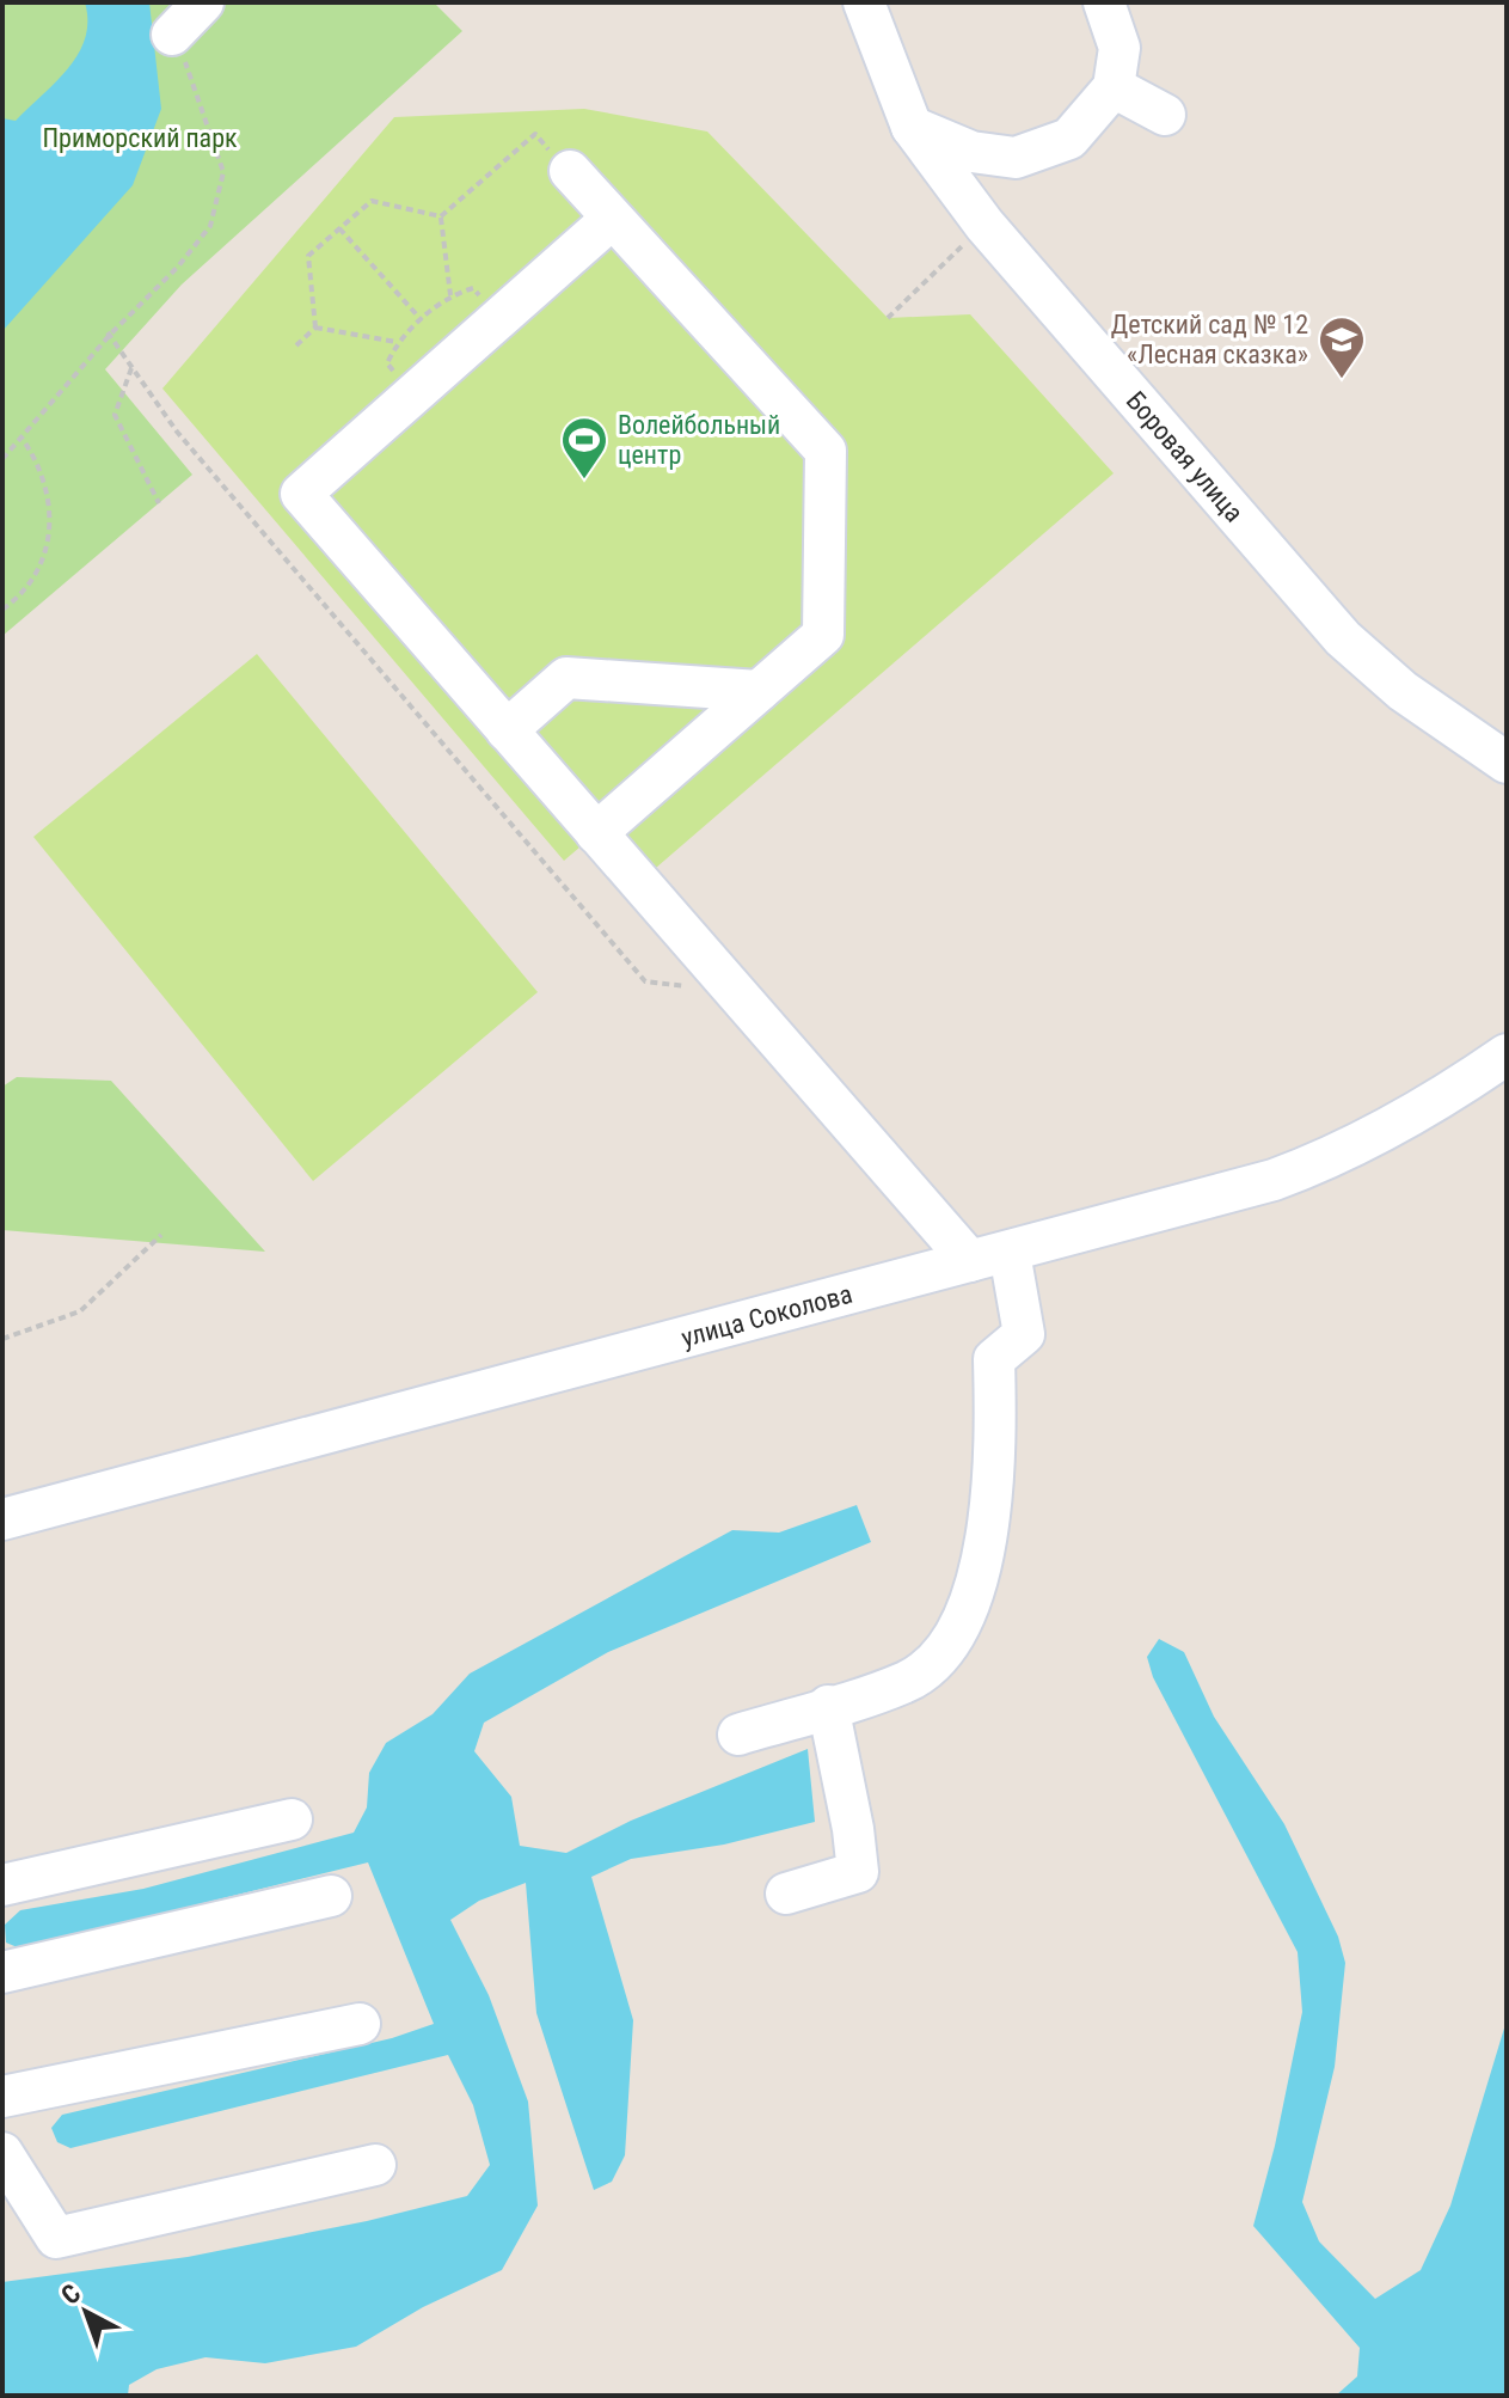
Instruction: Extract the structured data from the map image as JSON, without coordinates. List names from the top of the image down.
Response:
{
  "streets": {
    "street": ["Боровая улица", "улица Соколова"]
  },
  "parks": ["Приморский парк"],
  "places": {
    "school or university": ["Детский сад № 12 «Лесная сказка»"],
    "sports": ["Волейбольный центр"]
  },
  "north": "top left"
}
